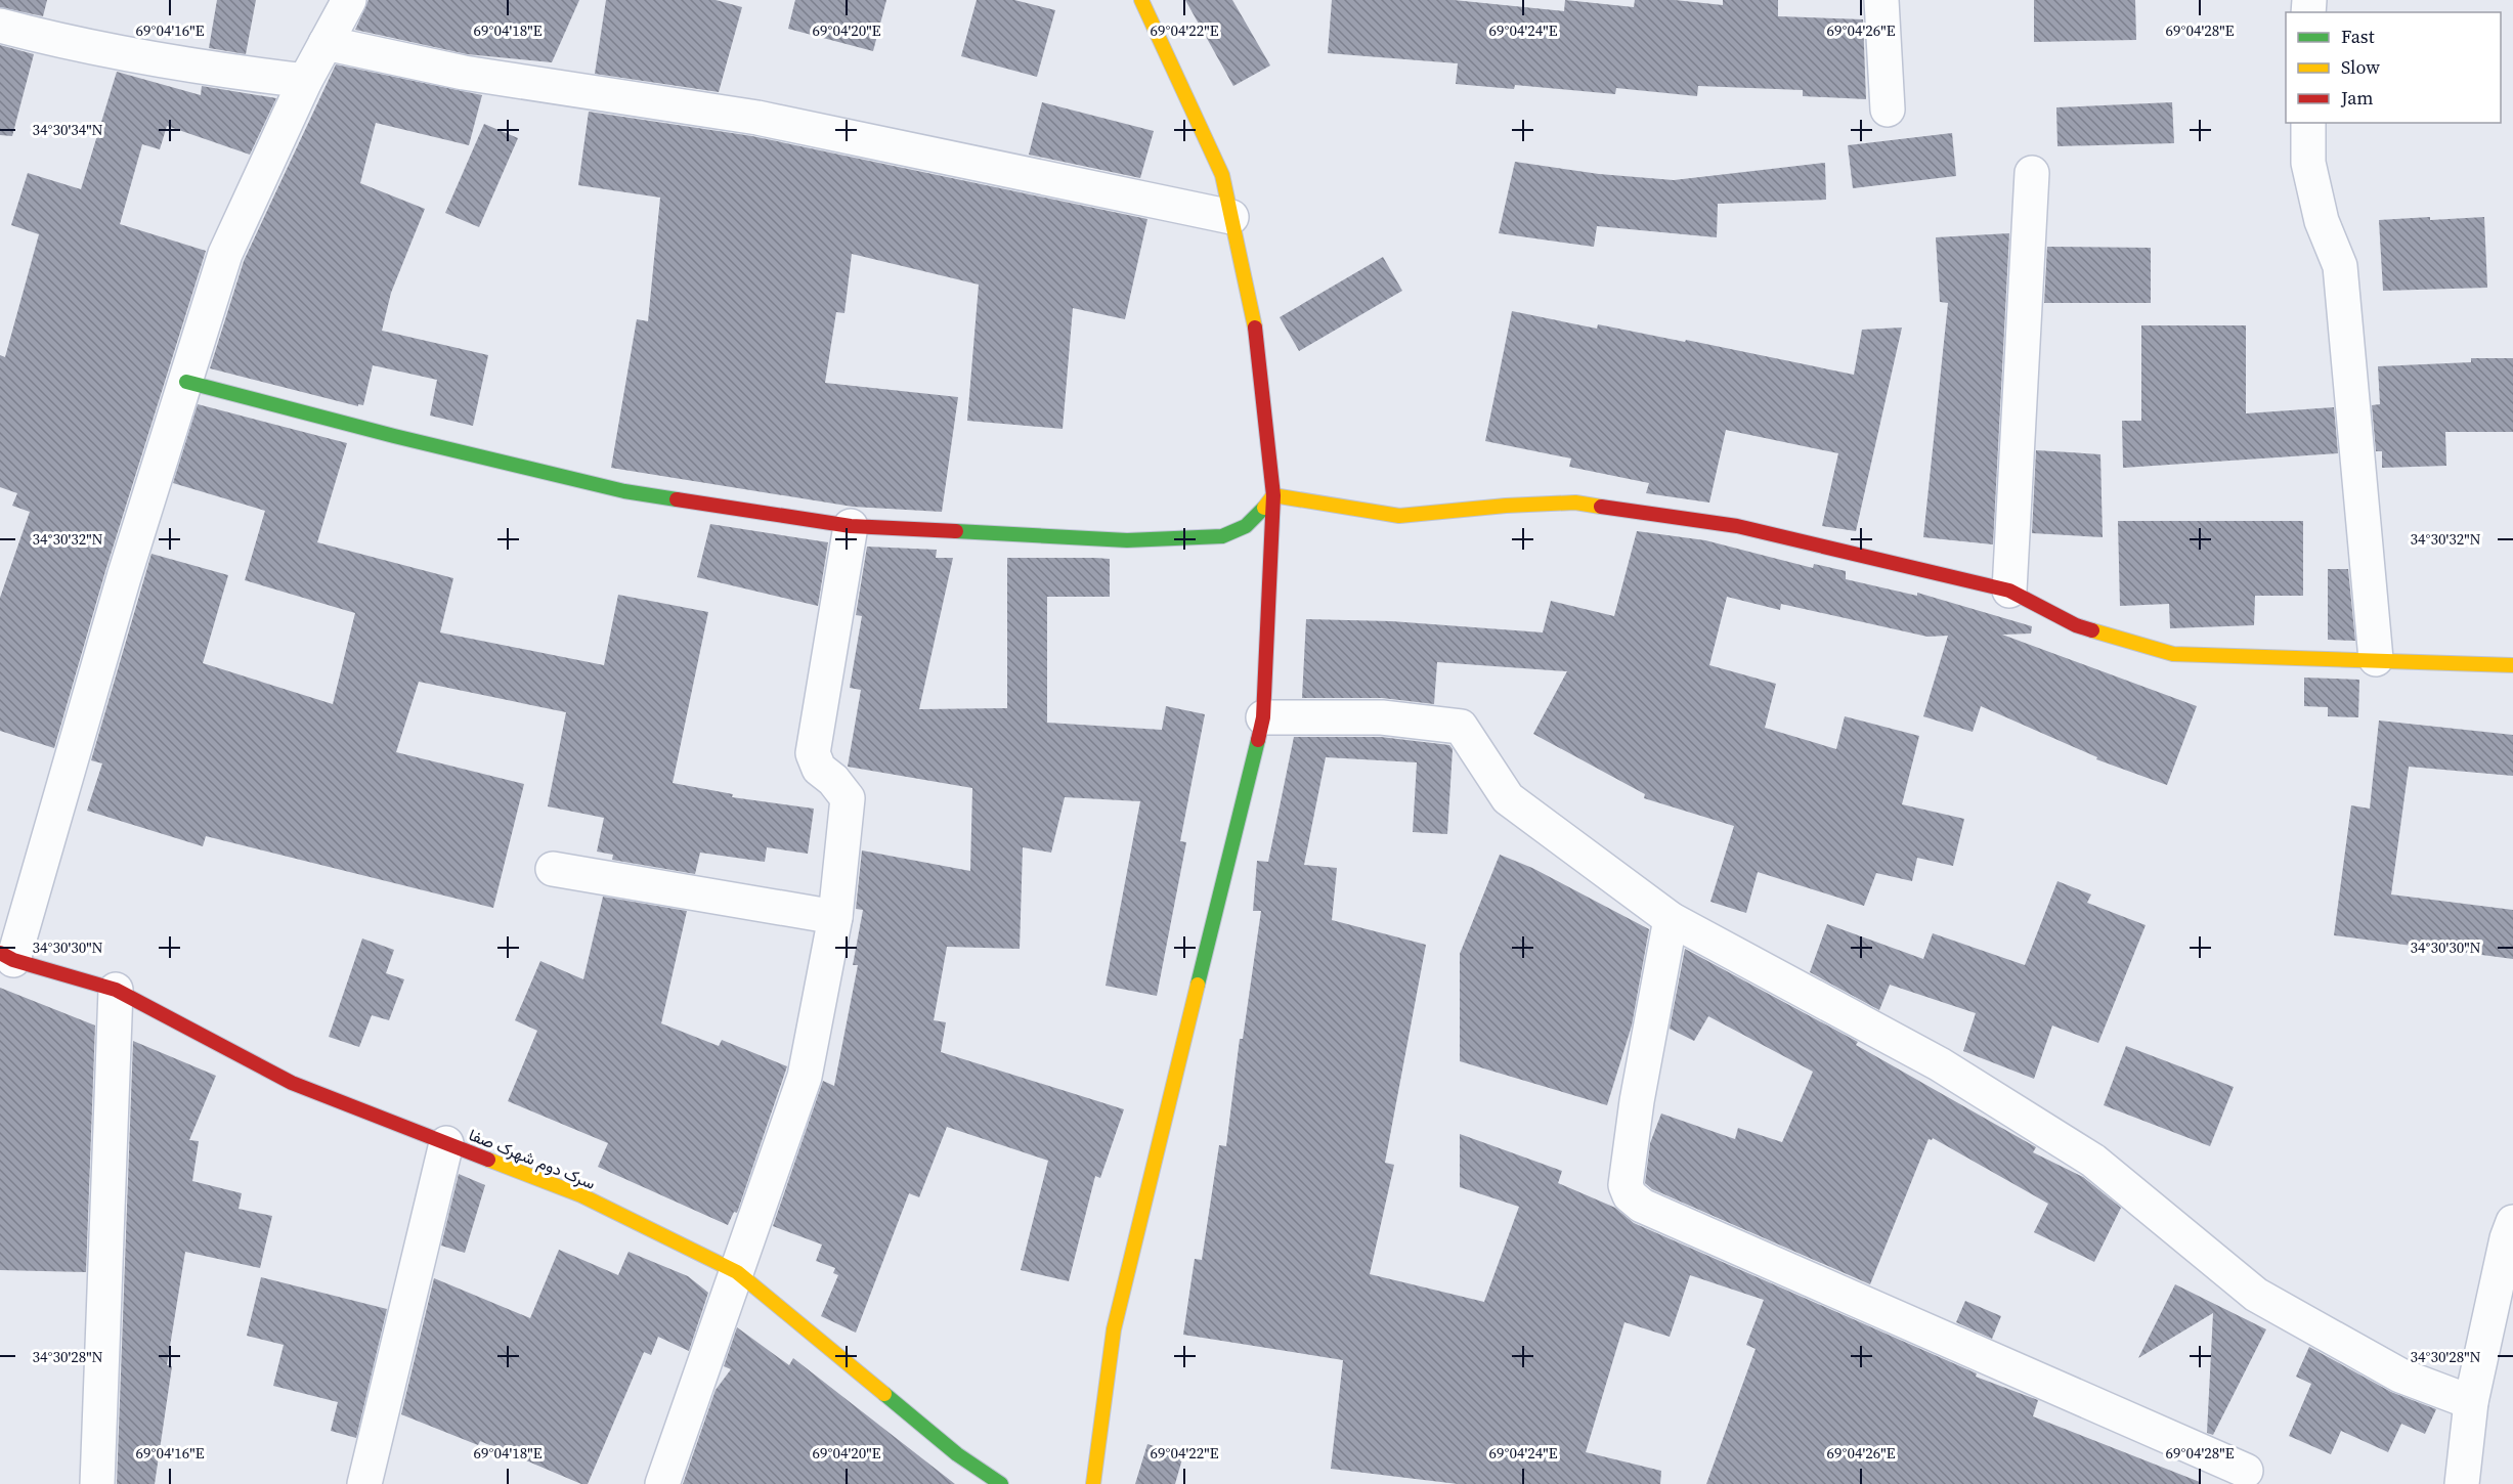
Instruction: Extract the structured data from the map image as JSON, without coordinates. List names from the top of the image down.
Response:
{
  "streets": {
    "street": ["سرک دوم شهرک صفا"]
  },
  "legend": ["Fast", "Slow", "Jam"],
  "coordinates": [
    "69°04'16\"E",
    "69°04'18\"E",
    "69°04'20\"E",
    "69°04'22\"E",
    "69°04'24\"E",
    "69°04'26\"E",
    "69°04'28\"E",
    "34°30'34\"N",
    "34°30'32\"N",
    "34°30'30\"N",
    "34°30'28\"N"
  ]
}
